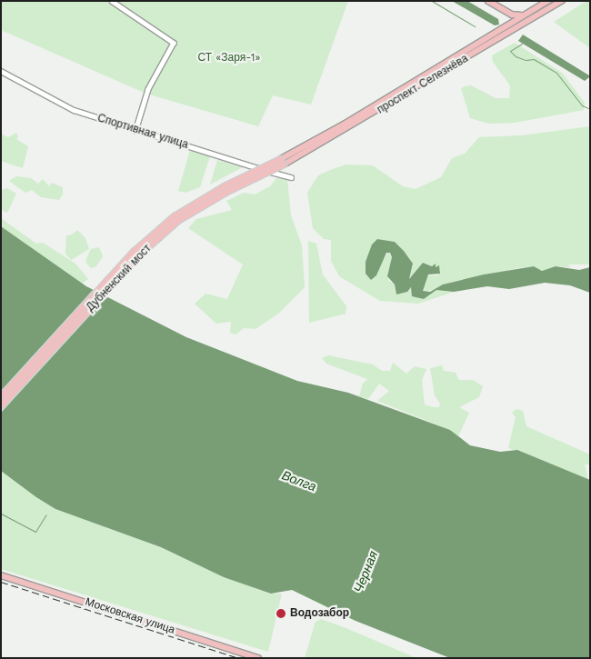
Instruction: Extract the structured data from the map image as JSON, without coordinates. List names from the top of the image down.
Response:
{
  "streets": {
    "main road": ["проспект Селезнёва", "Дубненский мост", "Московская улица"],
    "street": ["Спортивная улица"]
  },
  "crossings": [
    ["проспект Селезнёва", "Дубненский мост"]
  ],
  "water": ["Волга", "Черная"],
  "parks": ["СТ «Заря-1»"],
  "places": ["Водозабор"]
}
